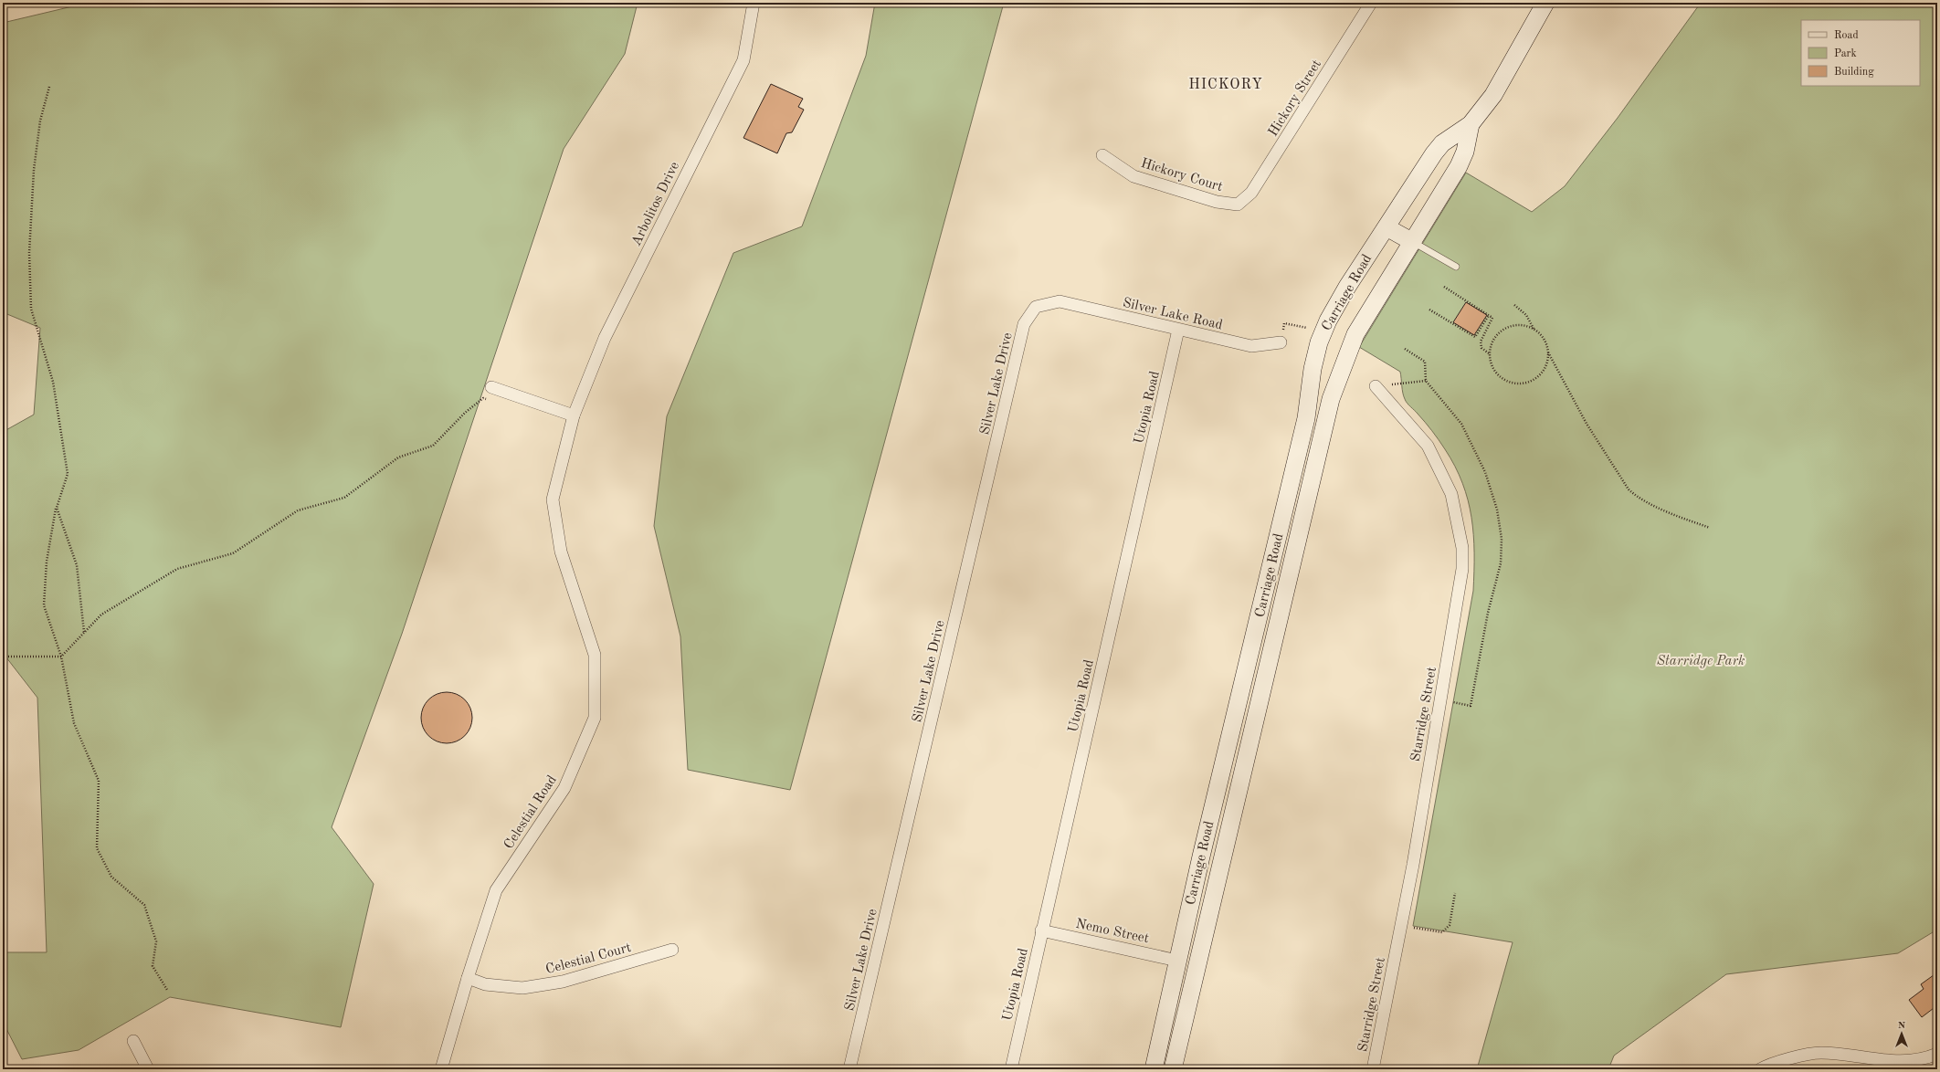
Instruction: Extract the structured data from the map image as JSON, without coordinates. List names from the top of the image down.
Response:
{
  "streets": {
    "street": [
      "Hickory Street",
      "Hickory Court",
      "Arbolitos Drive",
      "Carriage Road",
      "Silver Lake Road",
      "Silver Lake Drive",
      "Utopia Road",
      "Starridge Street",
      "Celestial Road",
      "Nemo Street",
      "Celestial Court"
    ]
  },
  "crossings": [
    ["Hickory Street", "Hickory Court"],
    ["Arbolitos Drive", "Celestial Road"],
    ["Carriage Road", "Nemo Street"],
    ["Silver Lake Road", "Silver Lake Drive"],
    ["Silver Lake Road", "Utopia Road"],
    ["Utopia Road", "Nemo Street"],
    ["Celestial Road", "Celestial Court"]
  ],
  "districts": ["HICKORY"],
  "parks": ["Starridge Park"],
  "legend": ["Road", "Park", "Building"],
  "north": "top"
}
